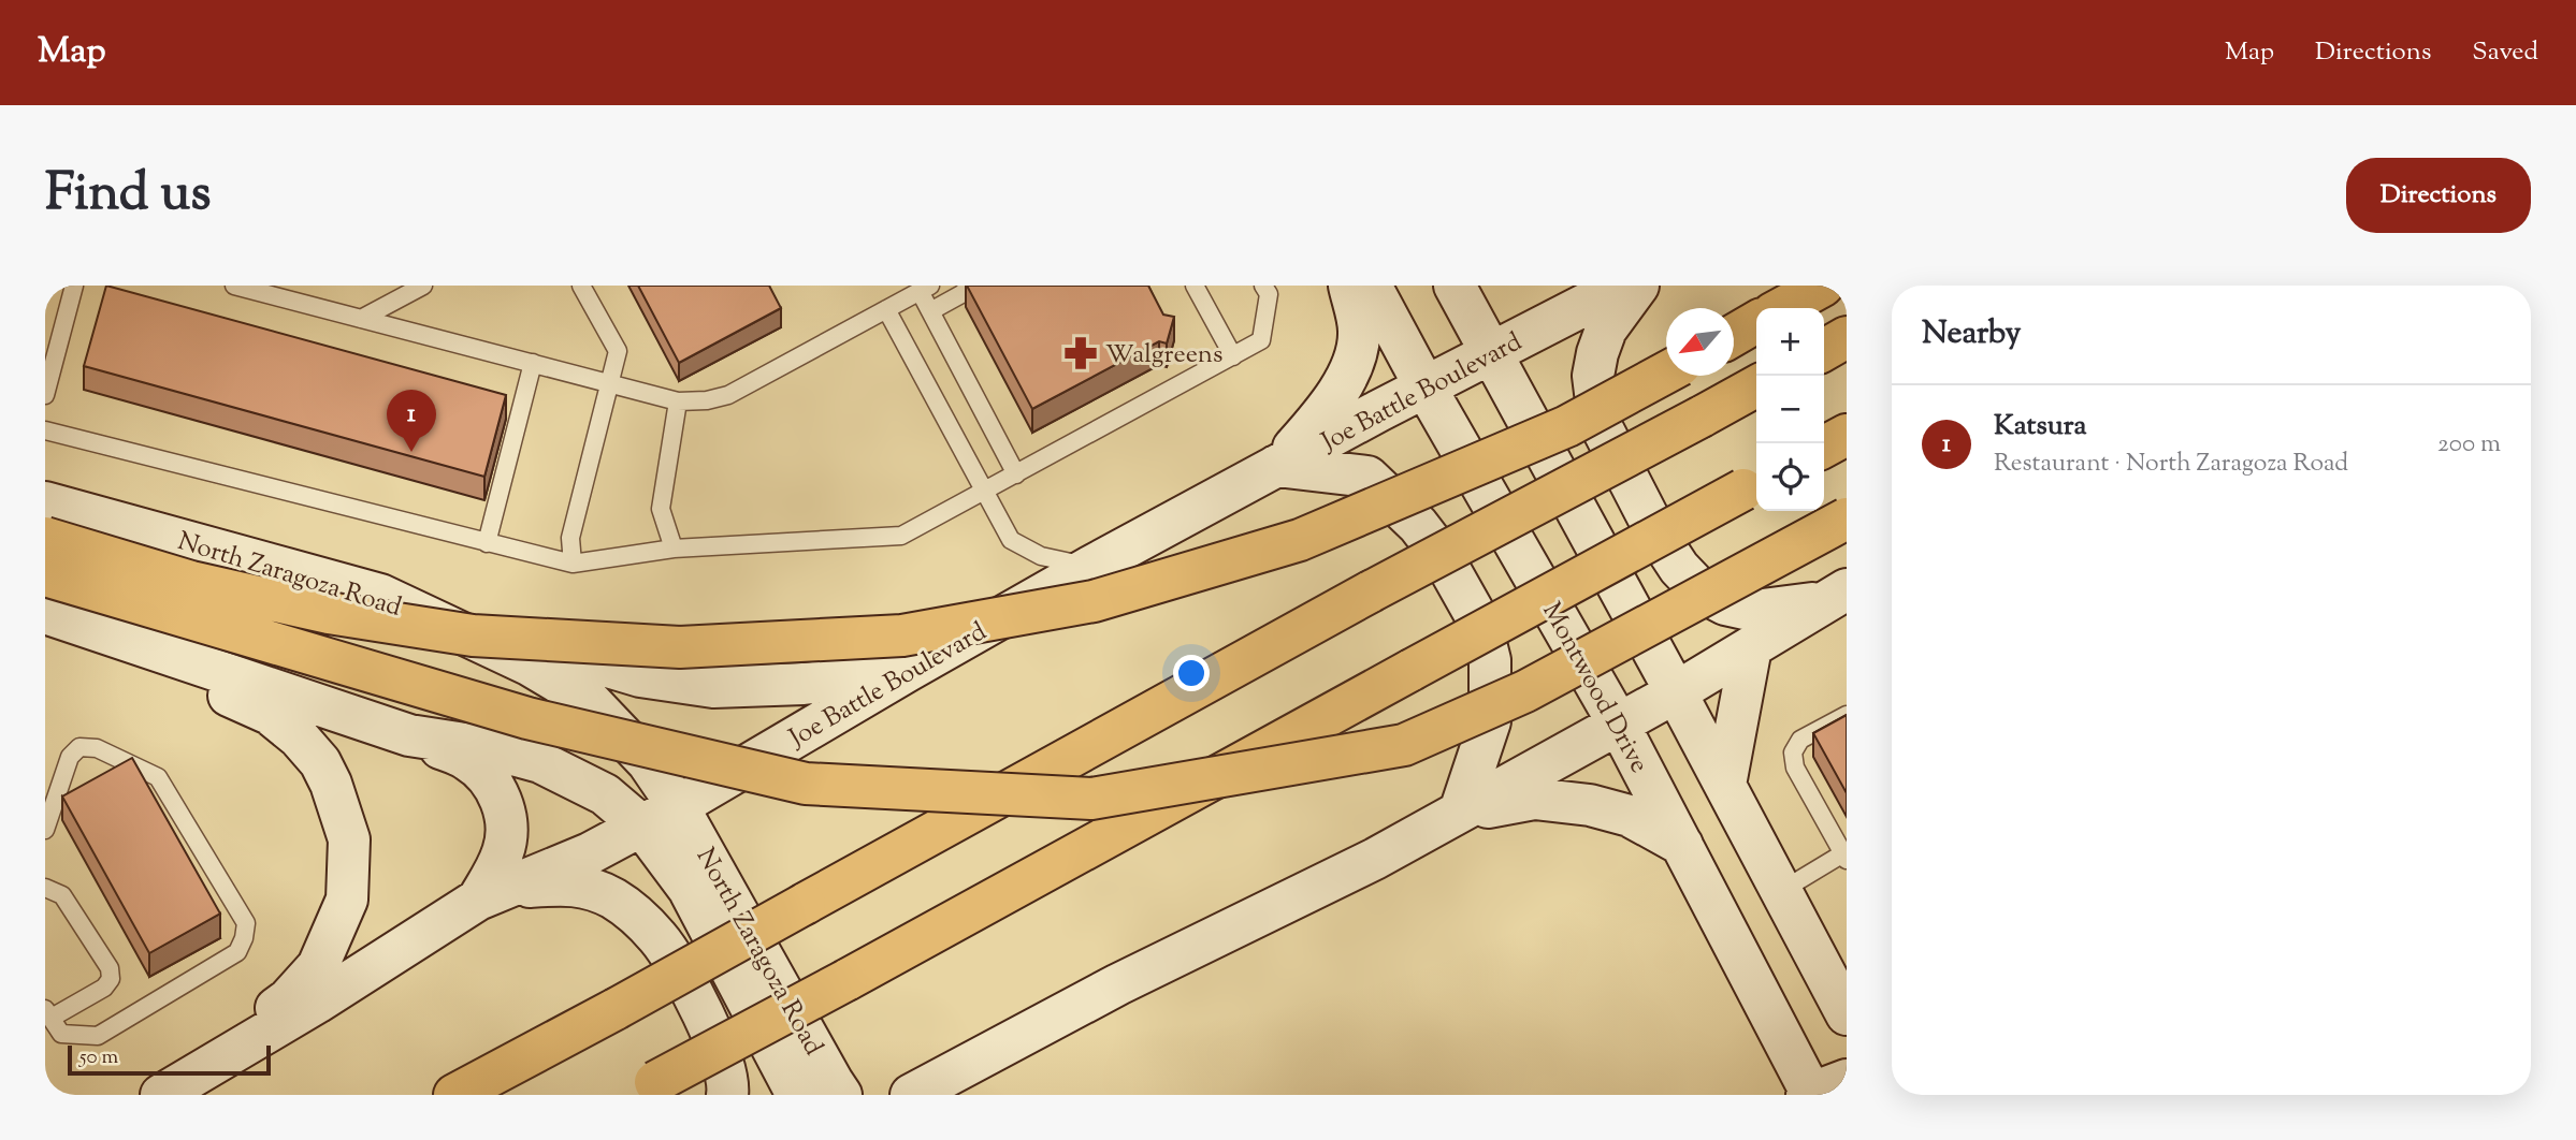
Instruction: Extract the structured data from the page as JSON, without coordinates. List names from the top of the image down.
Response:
{
  "streets": {
    "main road": ["Joe Battle Boulevard", "North Zaragoza Road", "Montwood Drive"]
  },
  "crossings": [
    ["Joe Battle Boulevard", "North Zaragoza Road"],
    ["Joe Battle Boulevard", "Montwood Drive"]
  ],
  "places": {
    "pharmacy": ["Walgreens"]
  },
  "scale_bar": "50 m",
  "north": "bottom left",
  "page": {
    "header": "Map",
    "nav": ["Map", "Directions", "Saved"],
    "title": "Find us",
    "buttons": "Directions",
    "heading": "Nearby",
    "map_buttons": ["+", "−"],
    "list": [
      {
        "mark": "1",
        "name": "Katsura",
        "note": "Restaurant · North Zaragoza Road",
        "value": "200 m"
      }
    ],
    "pins": "1",
    "scale": "50 m"
  }
}
